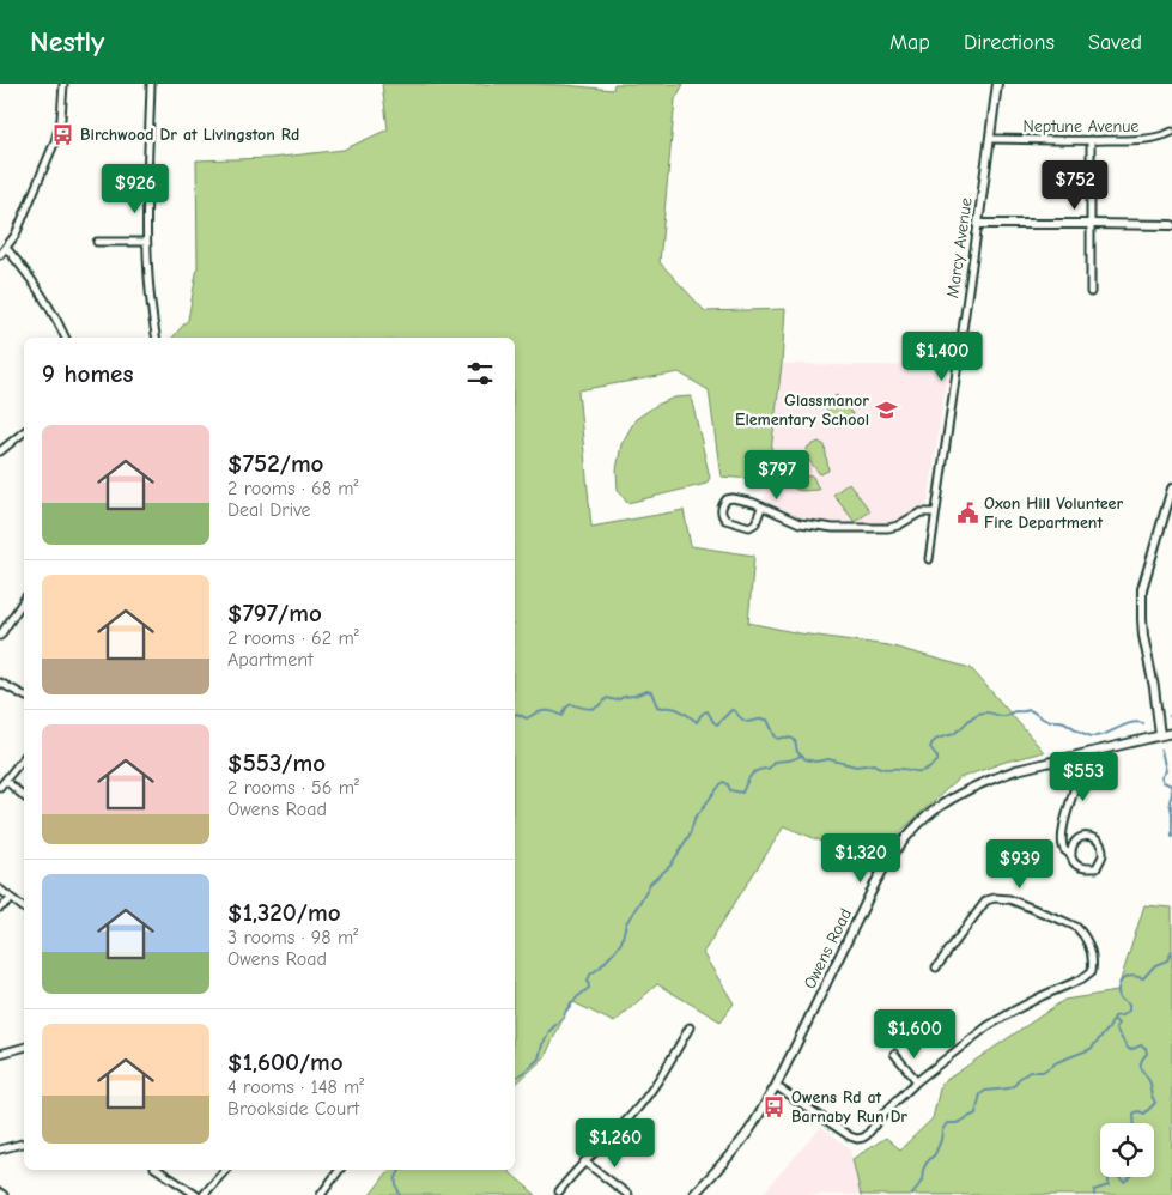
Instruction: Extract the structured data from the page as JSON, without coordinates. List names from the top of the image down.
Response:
{
  "streets": {
    "street": ["Neptune Avenue", "Marcy Avenue", "Owens Road"]
  },
  "crossings": [
    ["Neptune Avenue", "Marcy Avenue"]
  ],
  "places": {
    "bus stop": ["Birchwood Dr at Livingston Rd", "Owens Rd at Barnaby Run Dr"],
    "school or university": ["Glassmanor Elementary School"],
    "public building": ["Oxon Hill Volunteer Fire Department"]
  },
  "page": {
    "header": "Nestly",
    "nav": ["Map", "Directions", "Saved"],
    "price": [
      "$752",
      "$926",
      "$1,400",
      "$797",
      "$553",
      "$1,320",
      "$939",
      "$1,600",
      "$1,260"
    ],
    "heading": "9 homes",
    "list": [
      {
        "name": "$752/mo",
        "note": "2 rooms · 68 m² · Deal Drive"
      },
      {
        "name": "$797/mo",
        "note": "2 rooms · 62 m² · Apartment"
      },
      {
        "name": "$553/mo",
        "note": "2 rooms · 56 m² · Owens Road"
      },
      {
        "name": "$1,320/mo",
        "note": "3 rooms · 98 m² · Owens Road"
      },
      {
        "name": "$1,600/mo",
        "note": "4 rooms · 148 m² · Brookside Court"
      }
    ]
  }
}
